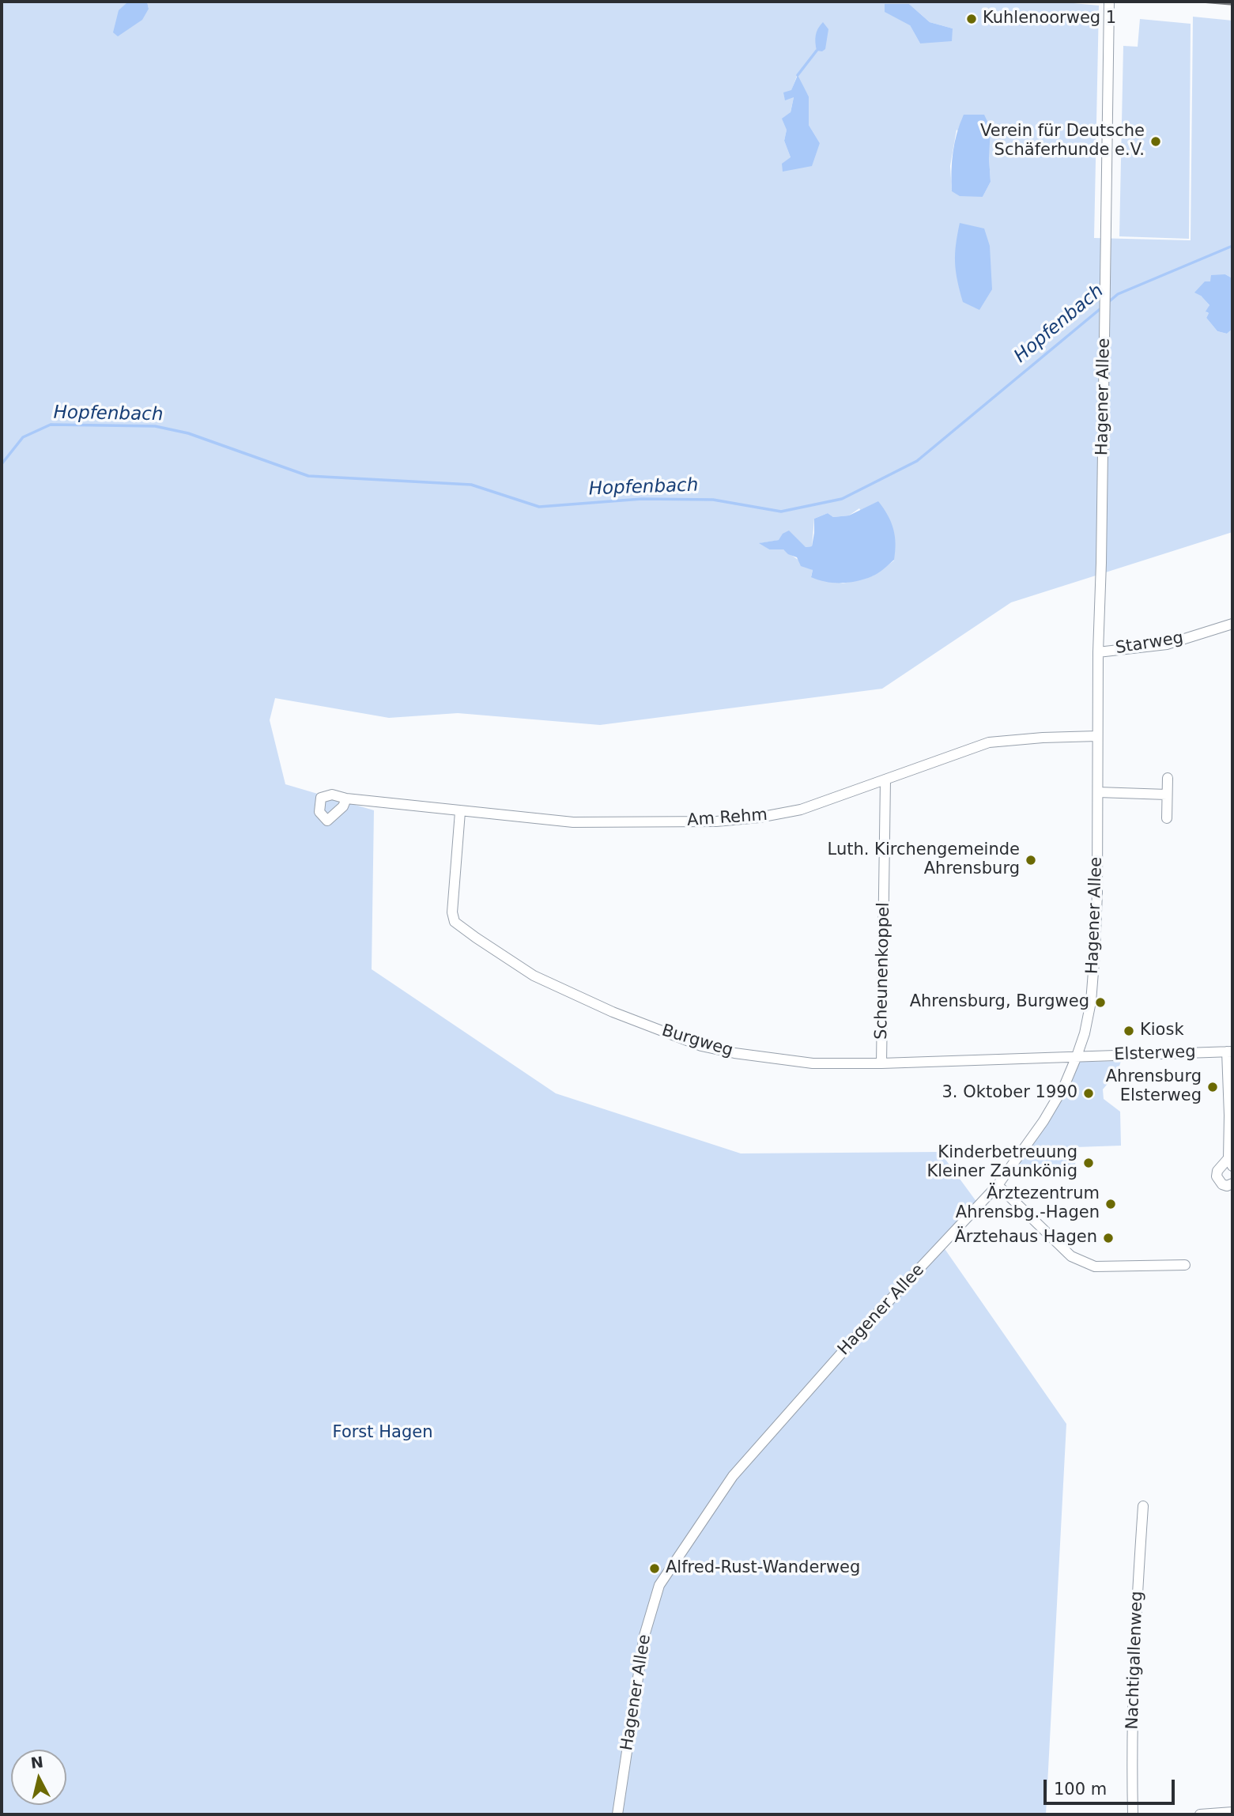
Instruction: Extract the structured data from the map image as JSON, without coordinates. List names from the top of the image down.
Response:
{
  "streets": {
    "street": [
      "Hagener Allee",
      "Starweg",
      "Am Rehm",
      "Scheunenkoppel",
      "Burgweg",
      "Elsterweg",
      "Nachtigallenweg"
    ]
  },
  "crossings": [
    ["Hagener Allee", "Starweg"],
    ["Hagener Allee", "Am Rehm"],
    ["Hagener Allee", "Burgweg"],
    ["Hagener Allee", "Elsterweg"],
    ["Am Rehm", "Scheunenkoppel"],
    ["Am Rehm", "Burgweg"],
    ["Scheunenkoppel", "Burgweg"],
    ["Burgweg", "Elsterweg"]
  ],
  "water": ["Hopfenbach"],
  "parks": ["Forst Hagen"],
  "places": [
    "Kuhlenoorweg 1",
    "Verein für Deutsche Schäferhunde e.V.",
    "Luth. Kirchengemeinde Ahrensburg",
    "Ahrensburg, Burgweg",
    "Kiosk",
    "Ahrensburg Elsterweg",
    "3. Oktober 1990",
    "Kinderbetreuung Kleiner Zaunkönig",
    "Ärztezentrum Ahrensbg.-Hagen",
    "Ärztehaus Hagen",
    "Alfred-Rust-Wanderweg"
  ],
  "scale_bar": "100 m",
  "north": "top"
}
